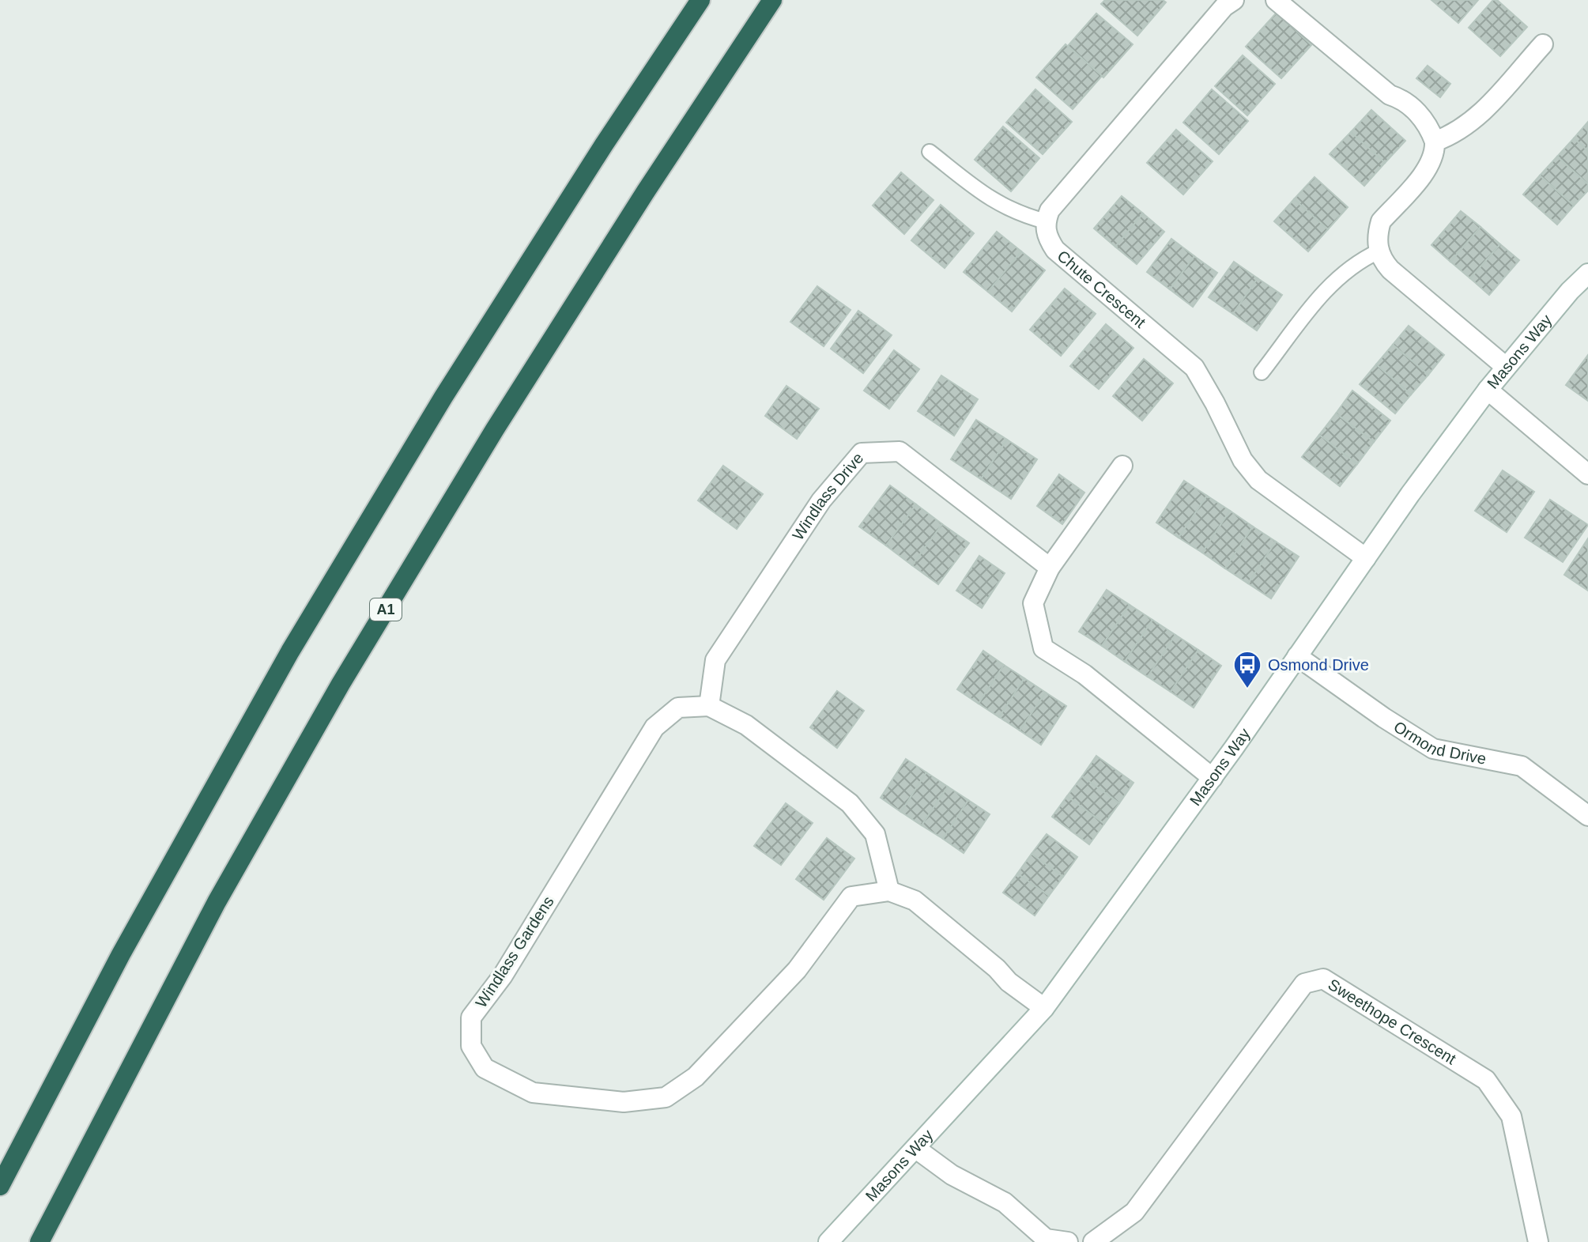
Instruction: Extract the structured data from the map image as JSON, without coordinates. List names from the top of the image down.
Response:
{
  "streets": {
    "highway": ["A1"],
    "street": [
      "Chute Crescent",
      "Masons Way",
      "Windlass Drive",
      "Ormond Drive",
      "Windlass Gardens",
      "Sweethope Crescent"
    ]
  },
  "crossings": [
    ["Chute Crescent", "Masons Way"],
    ["Masons Way", "Ormond Drive"],
    ["Windlass Drive", "Windlass Gardens"]
  ],
  "places": {
    "bus stop": ["Osmond Drive"]
  }
}
